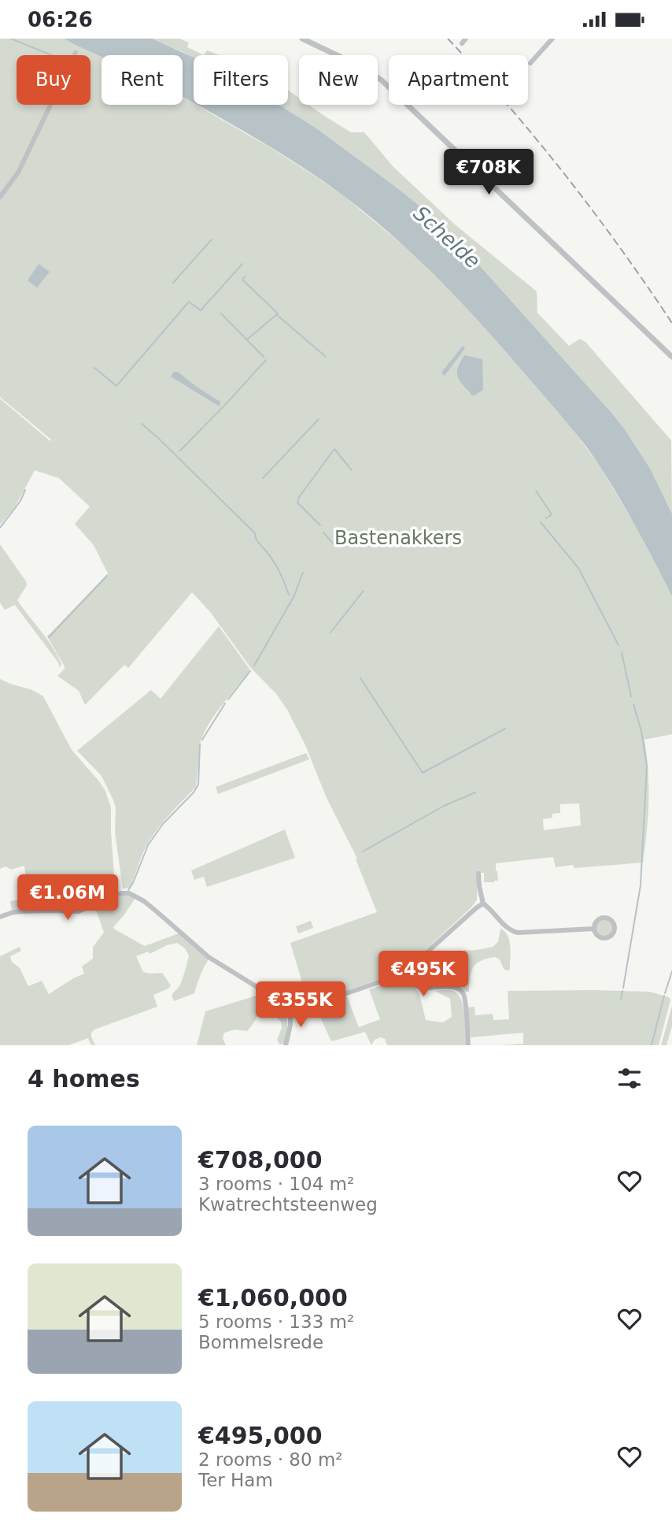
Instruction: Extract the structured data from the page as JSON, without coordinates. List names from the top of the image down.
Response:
{
  "water": ["Schelde"],
  "parks": ["Bastenakkers"],
  "page": {
    "status": "06:26",
    "chip": [
      "Buy",
      "Rent",
      "Filters",
      "New",
      "Apartment"
    ],
    "price": [
      "€708K",
      "€1.06M",
      "€495K",
      "€355K"
    ],
    "heading": "4 homes",
    "list": [
      {
        "name": "€708,000",
        "note": "3 rooms · 104 m² · Kwatrechtsteenweg"
      },
      {
        "name": "€1,060,000",
        "note": "5 rooms · 133 m² · Bommelsrede"
      },
      {
        "name": "€495,000",
        "note": "2 rooms · 80 m² · Ter Ham"
      }
    ]
  }
}
